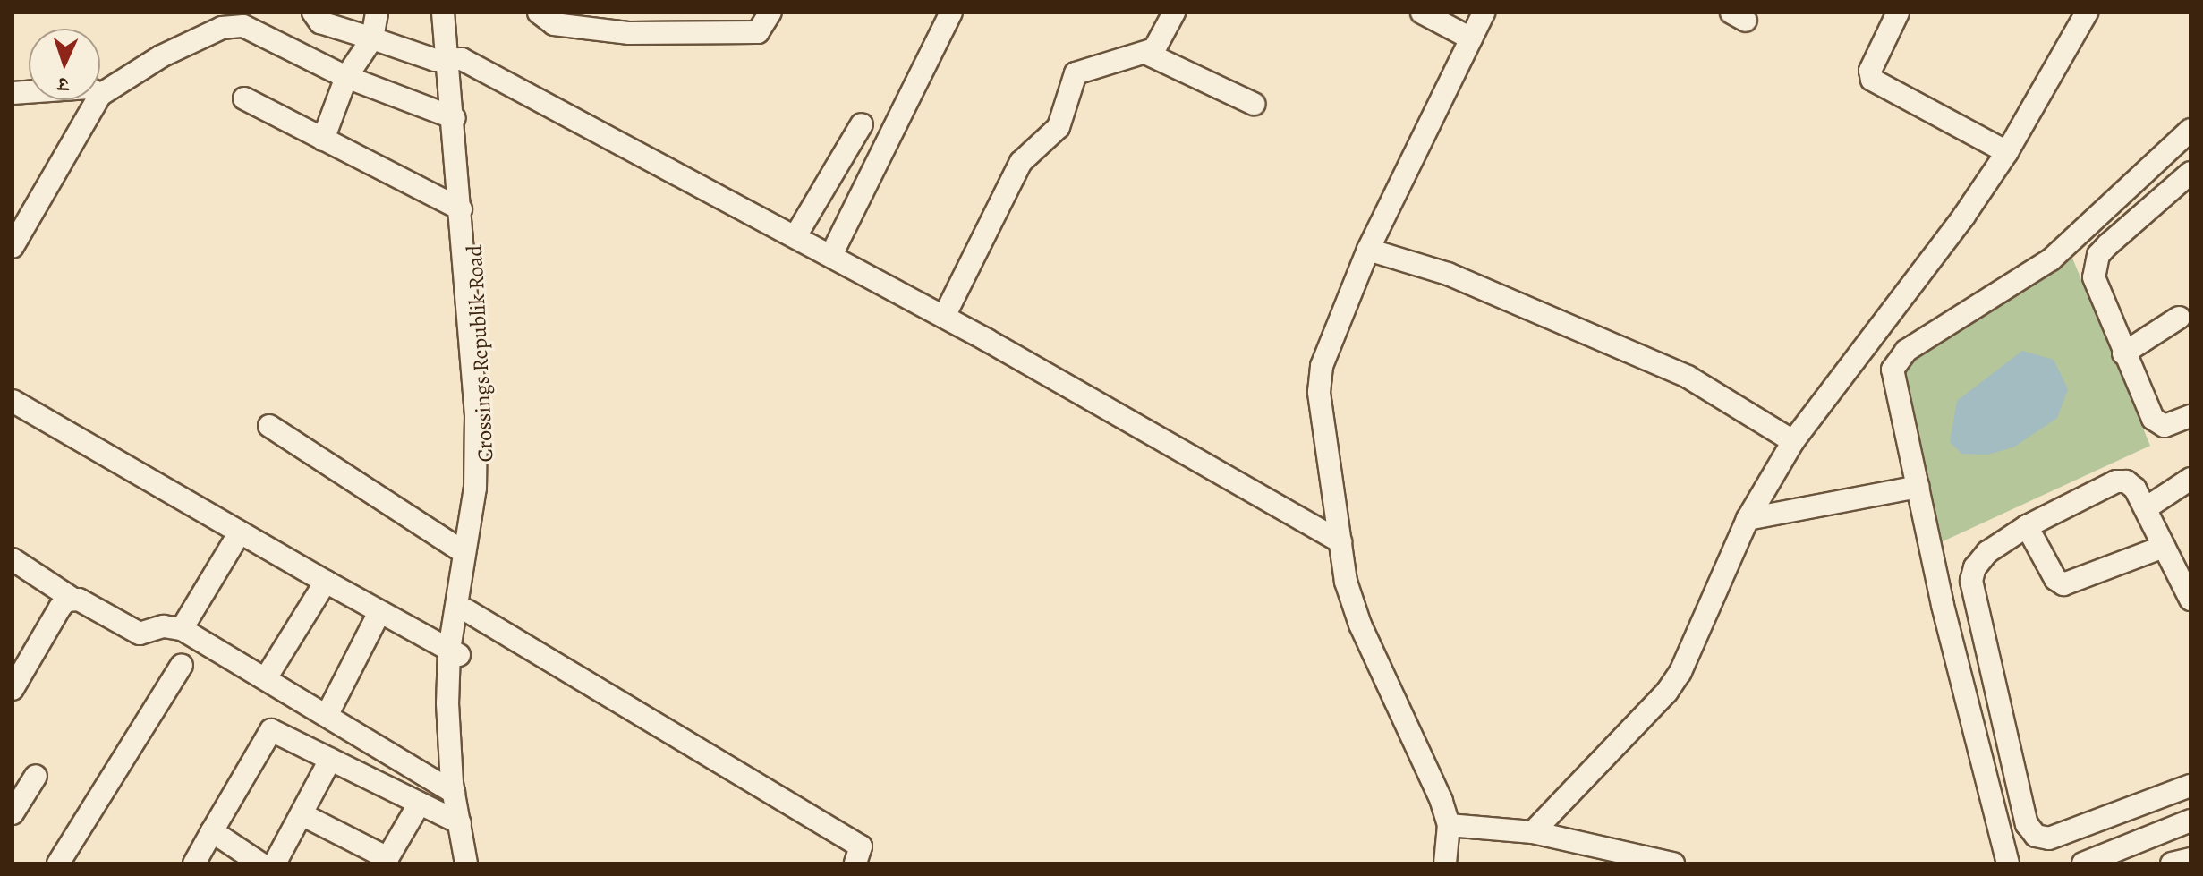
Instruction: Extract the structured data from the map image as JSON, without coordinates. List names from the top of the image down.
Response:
{
  "streets": {
    "street": ["Crossings Republik Road"]
  },
  "north": "bottom"
}
